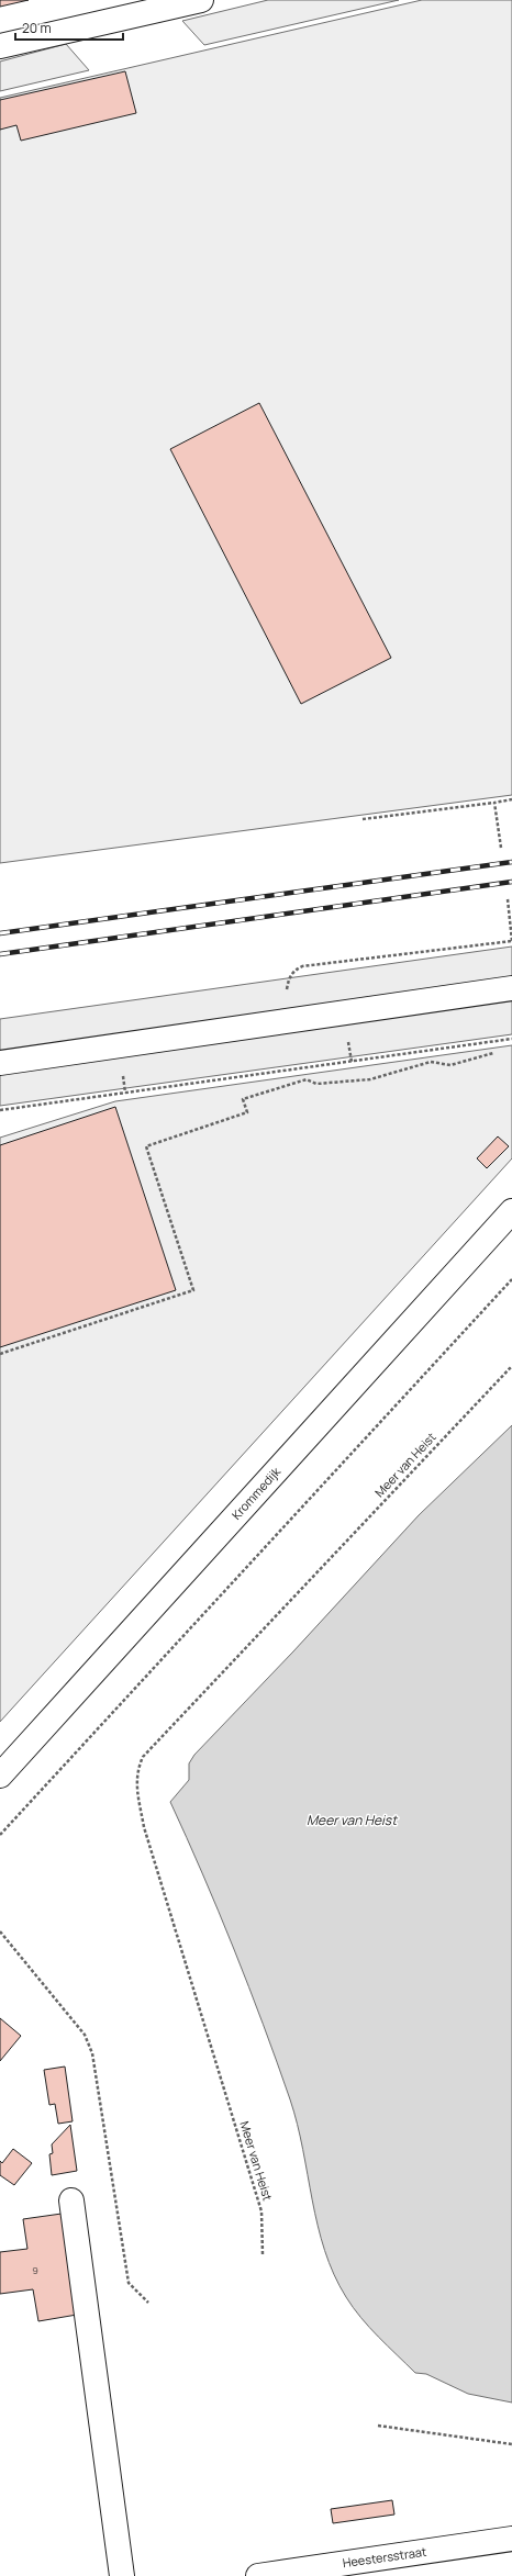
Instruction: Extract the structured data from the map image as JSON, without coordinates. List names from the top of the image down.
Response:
{
  "streets": {
    "street": ["Krommedijk", "Heestersstraat"],
    "path": ["Meer van Heist"]
  },
  "water": ["Meer van Heist"],
  "house_numbers": ["9"],
  "scale_bar": "20 m"
}
